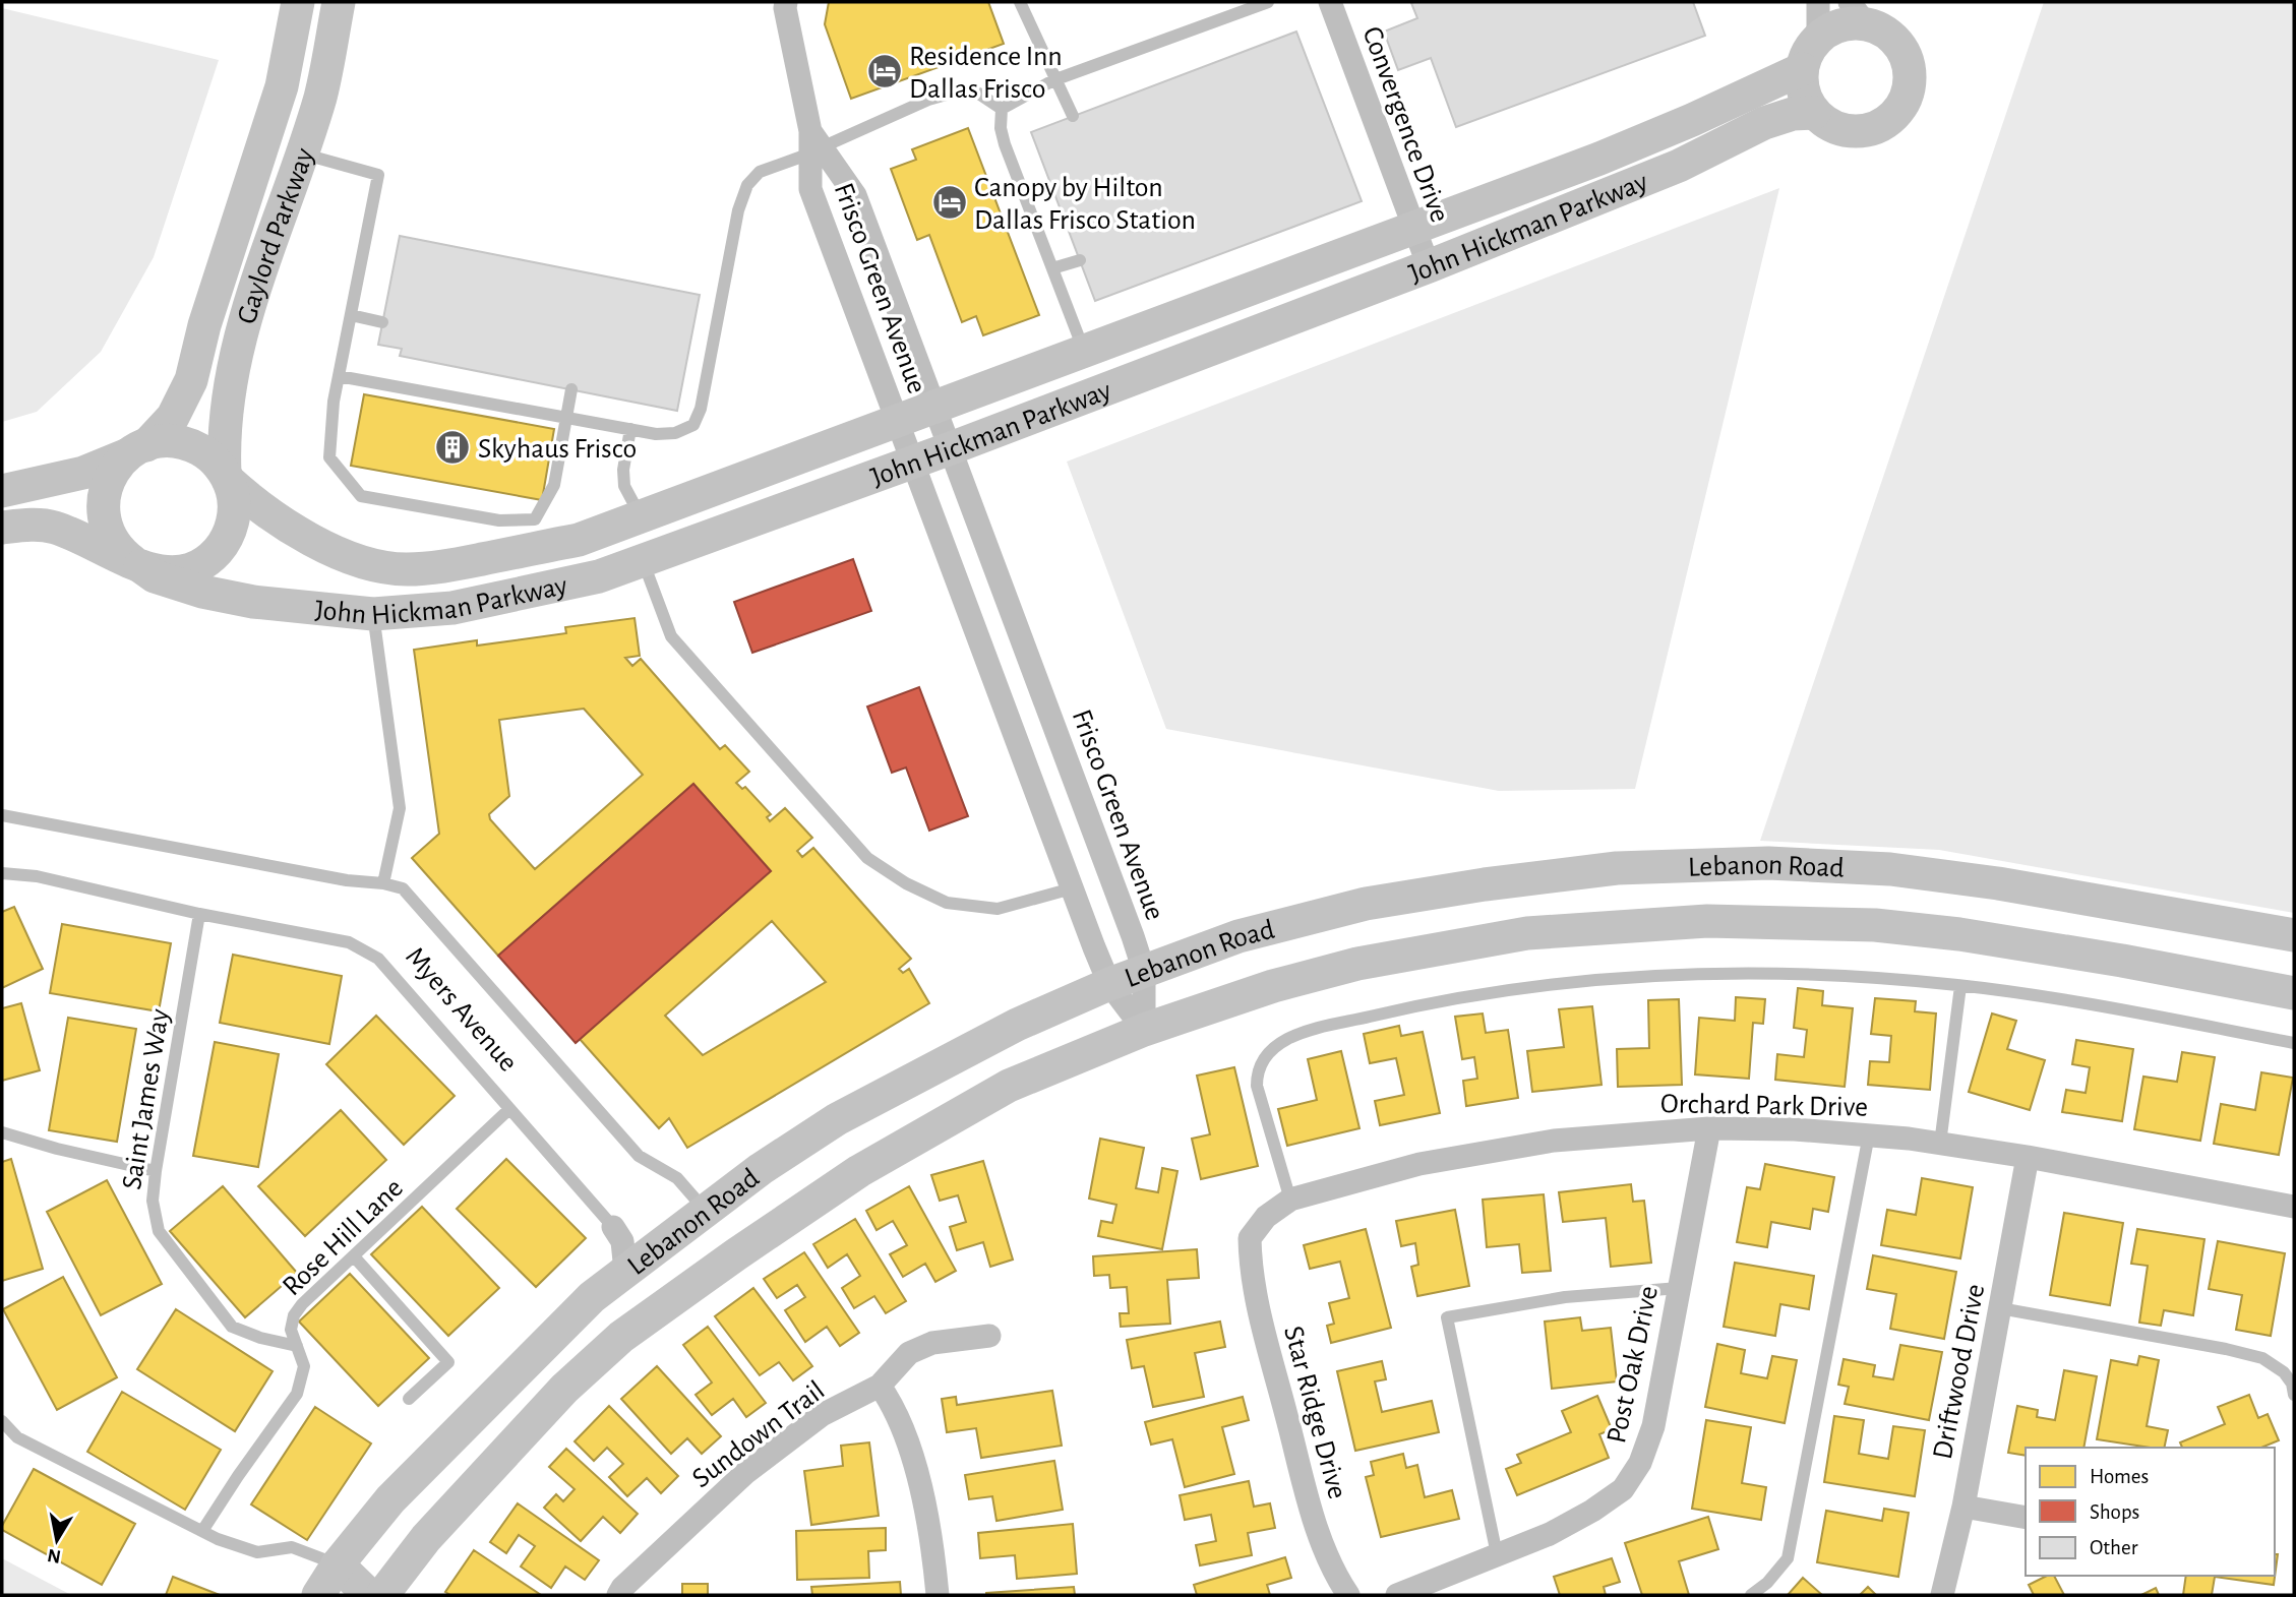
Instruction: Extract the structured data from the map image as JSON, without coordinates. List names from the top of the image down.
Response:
{
  "streets": {
    "street": [
      "Convergence Drive",
      "John Hickman Parkway",
      "Gaylord Parkway",
      "Frisco Green Avenue",
      "Lebanon Road",
      "Myers Avenue",
      "Orchard Park Drive",
      "Post Oak Drive",
      "Driftwood Drive",
      "Star Ridge Drive",
      "Sundown Trail"
    ],
    "lane": ["Saint James Way", "Rose Hill Lane"]
  },
  "crossings": [
    ["Convergence Drive", "John Hickman Parkway"],
    ["John Hickman Parkway", "Gaylord Parkway"],
    ["John Hickman Parkway", "Frisco Green Avenue"],
    ["Frisco Green Avenue", "Lebanon Road"],
    ["Lebanon Road", "Myers Avenue"],
    ["Myers Avenue", "Saint James Way"],
    ["Myers Avenue", "Rose Hill Lane"],
    ["Saint James Way", "Rose Hill Lane"],
    ["Orchard Park Drive", "Post Oak Drive"],
    ["Orchard Park Drive", "Driftwood Drive"],
    ["Orchard Park Drive", "Star Ridge Drive"]
  ],
  "places": {
    "hotel": ["Residence Inn Dallas Frisco", "Canopy by Hilton Dallas Frisco Station"],
    "building": ["Skyhaus Frisco"]
  },
  "legend": ["Homes", "Shops", "Other"],
  "north": "bottom"
}
